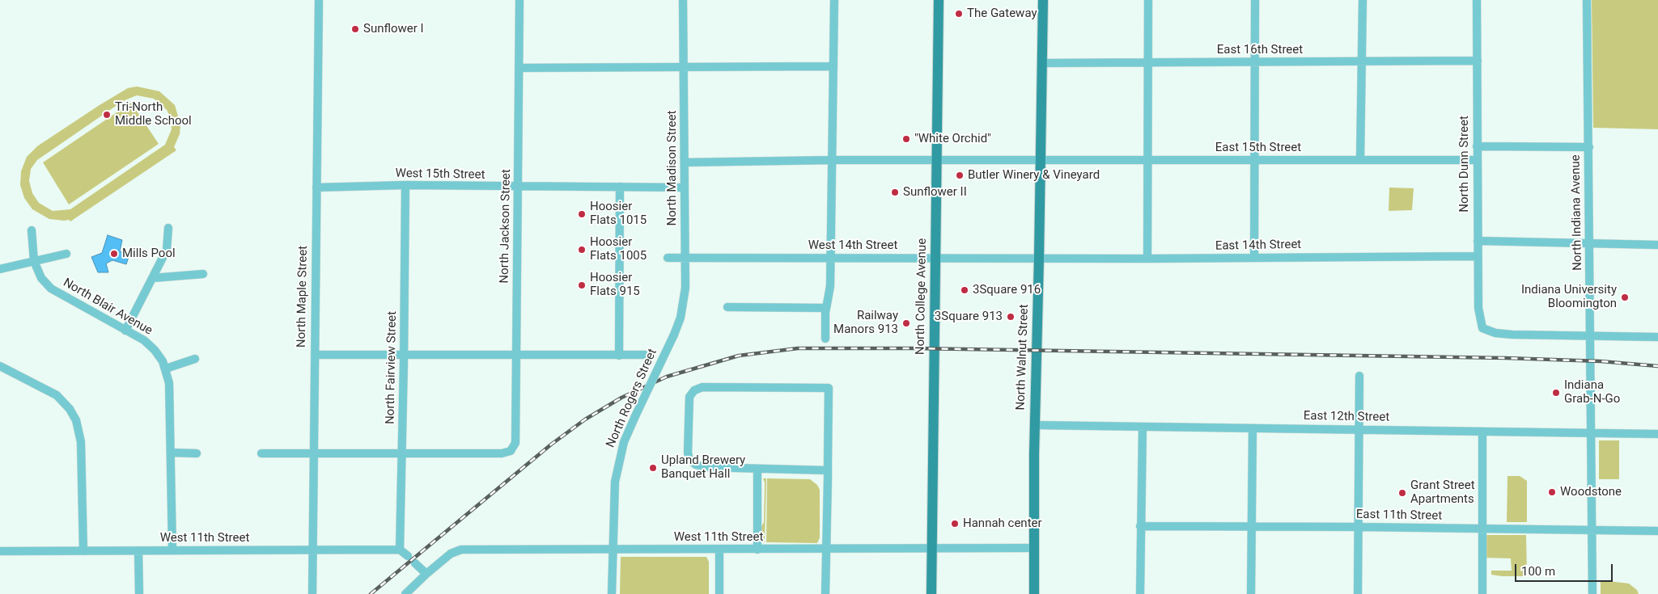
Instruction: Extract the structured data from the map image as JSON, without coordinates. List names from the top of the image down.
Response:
{
  "streets": {
    "main road": ["North College Avenue", "North Walnut Street"],
    "street": [
      "East 16th Street",
      "East 15th Street",
      "North Dunn Street",
      "North Madison Street",
      "West 15th Street",
      "North Indiana Avenue",
      "North Jackson Street",
      "West 14th Street",
      "East 14th Street",
      "North Maple Street",
      "North Blair Avenue",
      "North Fairview Street",
      "North Rogers Street",
      "East 12th Street",
      "East 11th Street",
      "West 11th Street"
    ]
  },
  "crossings": [
    ["East 16th Street", "North Dunn Street"],
    ["East 16th Street", "North Walnut Street"],
    ["East 15th Street", "North Dunn Street"],
    ["East 15th Street", "North Walnut Street"],
    ["North Dunn Street", "North Indiana Avenue"],
    ["North Dunn Street", "East 14th Street"],
    ["North Madison Street", "West 15th Street"],
    ["North Madison Street", "West 14th Street"],
    ["North Madison Street", "North Rogers Street"],
    ["West 15th Street", "North Jackson Street"],
    ["West 15th Street", "North Maple Street"],
    ["West 15th Street", "North Fairview Street"],
    ["North Indiana Avenue", "East 12th Street"],
    ["North Indiana Avenue", "East 11th Street"],
    ["North Jackson Street", "North Fairview Street"],
    ["West 14th Street", "East 14th Street"],
    ["West 14th Street", "North College Avenue"],
    ["West 14th Street", "North Walnut Street"],
    ["East 14th Street", "North Walnut Street"],
    ["North Maple Street", "West 11th Street"],
    ["North College Avenue", "West 11th Street"],
    ["North Blair Avenue", "West 11th Street"],
    ["North Walnut Street", "East 12th Street"],
    ["North Walnut Street", "West 11th Street"],
    ["North Fairview Street", "West 11th Street"],
    ["North Rogers Street", "West 11th Street"]
  ],
  "places": [
    "The Gateway",
    "Sunflower I",
    "Tri-North Middle School",
    "\"White Orchid\"",
    "Butler Winery & Vineyard",
    "Sunflower II",
    "Hoosier Flats 1015",
    "Hoosier Flats 1005",
    "Mills Pool",
    "Hoosier Flats 915",
    "3Square 916",
    "Indiana University Bloomington",
    "3Square 913",
    "Railway Manors 913",
    "Indiana Grab-N-Go",
    "Upland Brewery Banquet Hall",
    "Woodstone",
    "Grant Street Apartments",
    "Hannah center"
  ],
  "scale_bar": "100 m"
}
